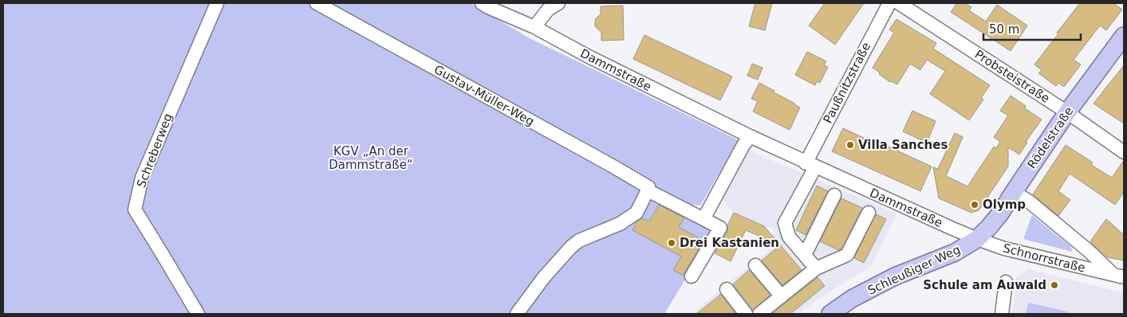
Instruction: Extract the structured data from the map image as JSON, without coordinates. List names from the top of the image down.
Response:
{
  "streets": {
    "main road": ["Rödelstraße", "Schleußiger Weg"],
    "street": [
      "Dammstraße",
      "Probsteistraße",
      "Paußnitzstraße",
      "Gustav-Müller-Weg",
      "Schreberweg",
      "Schnorrstraße"
    ]
  },
  "crossings": [
    ["Dammstraße", "Paußnitzstraße"],
    ["Dammstraße", "Rödelstraße"],
    ["Dammstraße", "Schnorrstraße"],
    ["Dammstraße", "Schleußiger Weg"],
    ["Probsteistraße", "Rödelstraße"],
    ["Rödelstraße", "Schnorrstraße"],
    ["Rödelstraße", "Schleußiger Weg"],
    ["Schnorrstraße", "Schleußiger Weg"]
  ],
  "parks": ["KGV „An der Dammstraße“"],
  "places": [
    "Villa Sanches",
    "Olymp",
    "Drei Kastanien",
    "Schule am Auwald"
  ],
  "scale_bar": "50 m"
}
